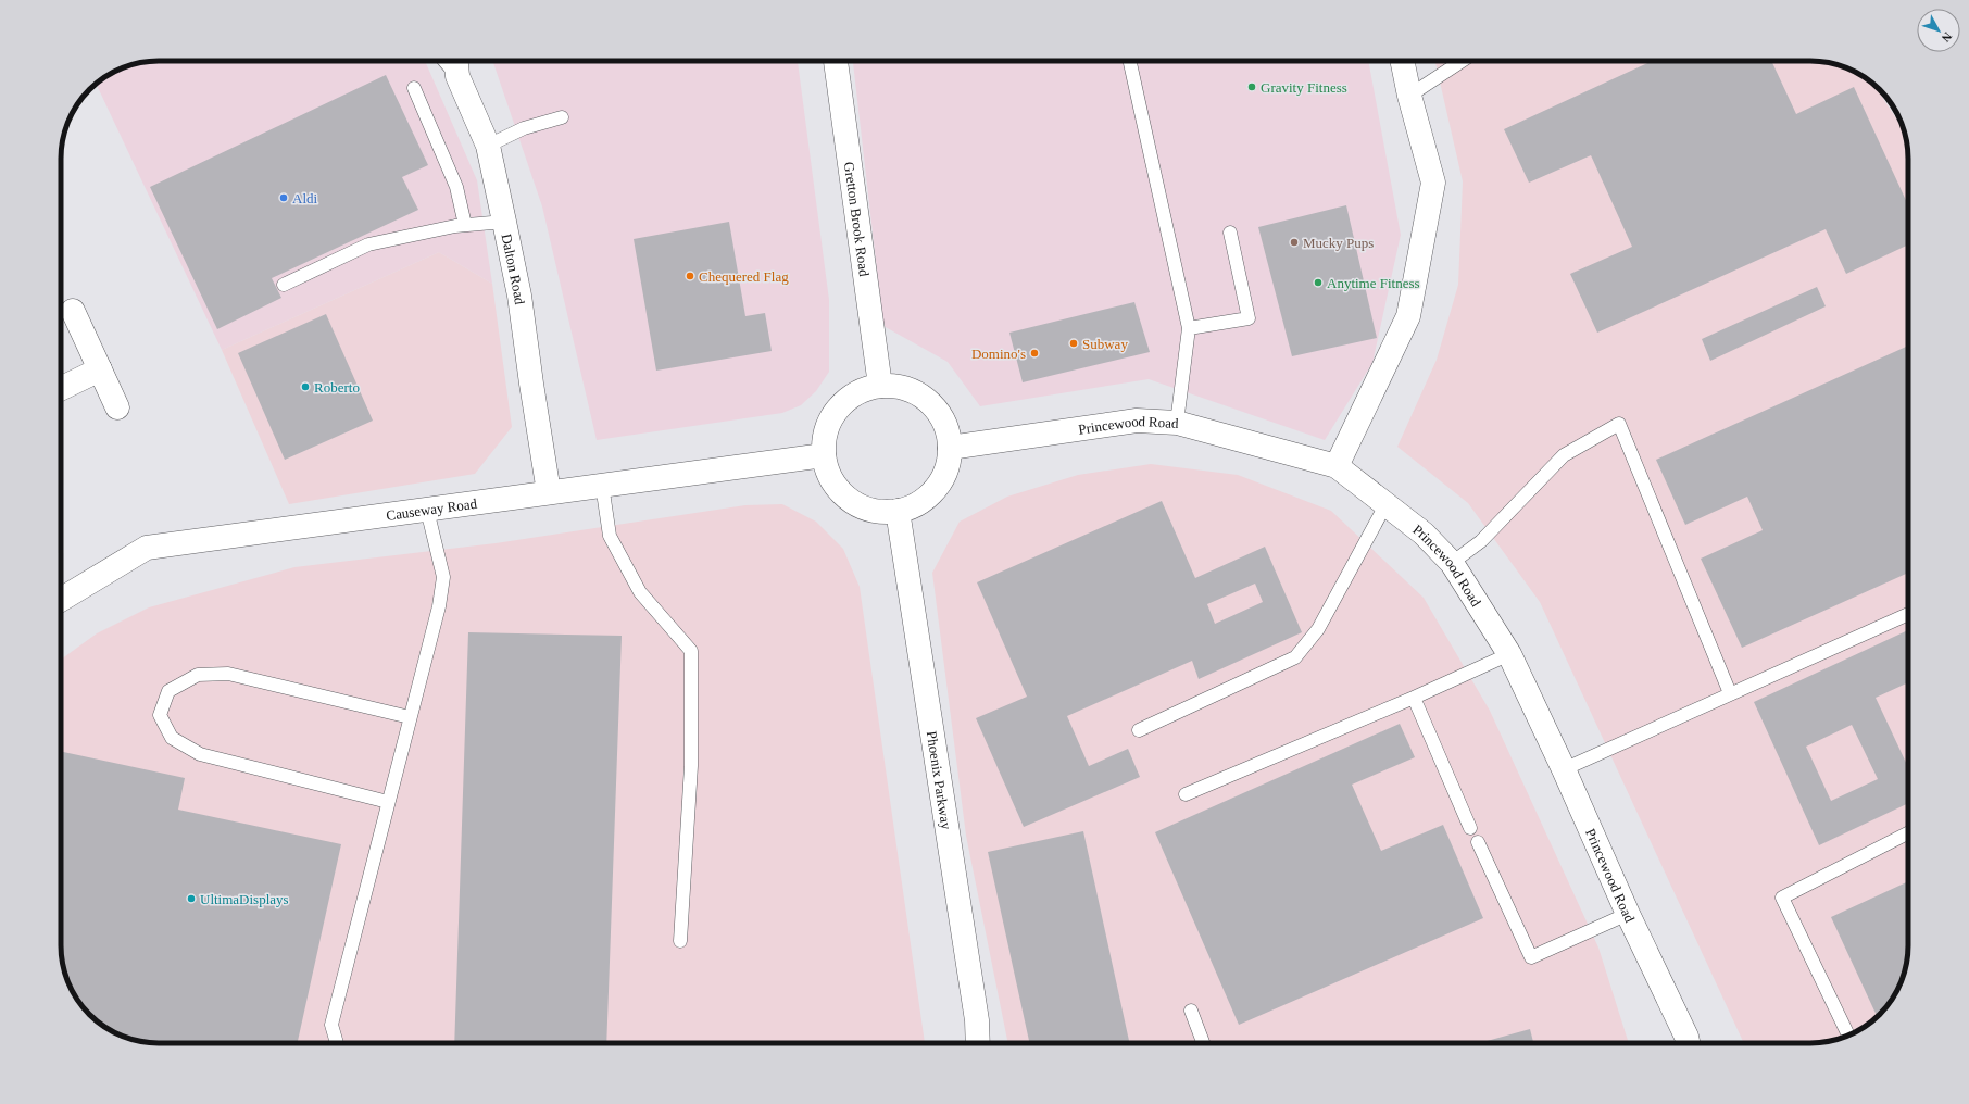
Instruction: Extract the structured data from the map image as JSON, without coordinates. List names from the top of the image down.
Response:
{
  "streets": {
    "street": [
      "Gretton Brook Road",
      "Dalton Road",
      "Princewood Road",
      "Causeway Road",
      "Phoenix Parkway"
    ]
  },
  "crossings": [
    ["Gretton Brook Road", "Princewood Road"],
    ["Gretton Brook Road", "Causeway Road"],
    ["Gretton Brook Road", "Phoenix Parkway"],
    ["Dalton Road", "Causeway Road"],
    ["Princewood Road", "Causeway Road"],
    ["Princewood Road", "Phoenix Parkway"],
    ["Causeway Road", "Phoenix Parkway"]
  ],
  "places": [
    "Gravity Fitness",
    "Aldi",
    "Mucky Pups",
    "Chequered Flag",
    "Anytime Fitness",
    "Subway",
    "Domino's",
    "Roberto",
    "UltimaDisplays"
  ],
  "north": "bottom right"
}
